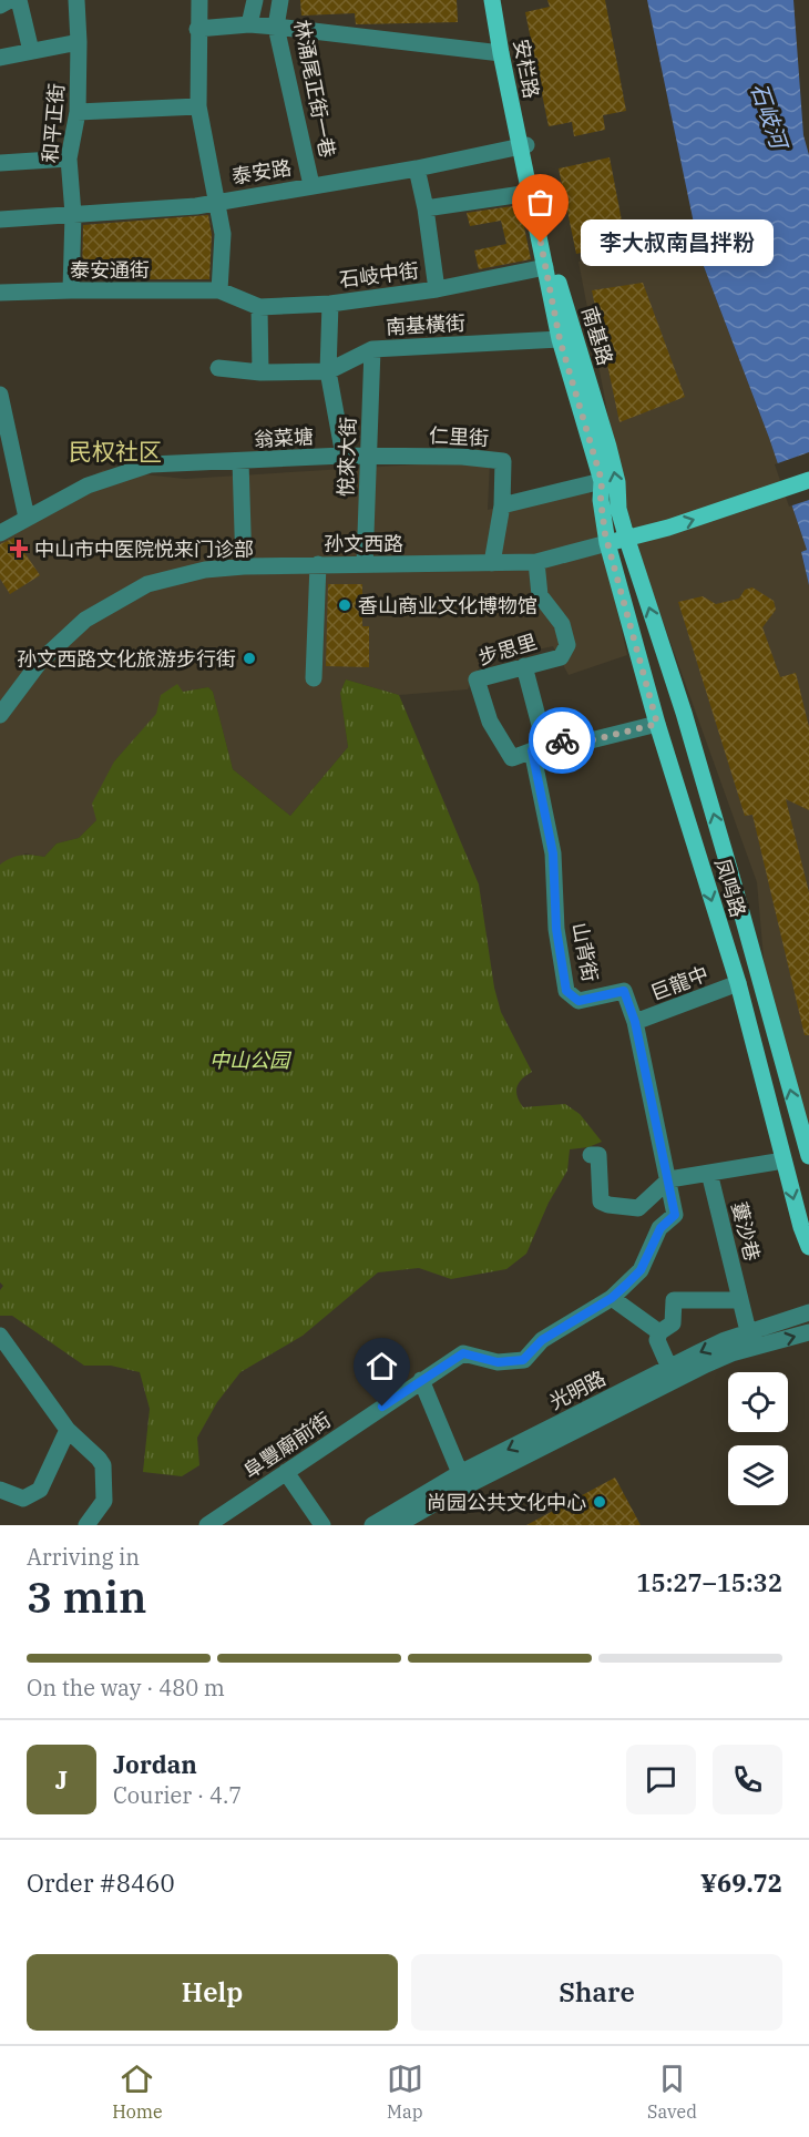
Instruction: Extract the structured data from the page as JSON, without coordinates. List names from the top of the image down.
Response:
{
  "streets": {
    "main road": [
      "安栏路",
      "南基路",
      "孙文西路",
      "凤鸣路"
    ],
    "street": [
      "林涌尾正街一巷",
      "和平正街",
      "泰安路",
      "泰安通街",
      "石岐中街",
      "南基橫街",
      "仁里街",
      "翁菜塘",
      "悅來大街",
      "步思里",
      "山背街",
      "巨龍中",
      "蔞沙巷",
      "光明路",
      "阜豐廟前街"
    ]
  },
  "crossings": [
    ["安栏路", "泰安路"],
    ["安栏路", "南基路"],
    ["林涌尾正街一巷", "泰安路"],
    ["和平正街", "泰安路"],
    ["和平正街", "泰安通街"],
    ["泰安路", "南基路"],
    ["泰安通街", "石岐中街"],
    ["石岐中街", "南基路"],
    ["南基橫街", "南基路"],
    ["南基橫街", "悅來大街"],
    ["南基路", "孙文西路"],
    ["南基路", "凤鸣路"],
    ["仁里街", "翁菜塘"],
    ["仁里街", "悅來大街"],
    ["仁里街", "孙文西路"],
    ["翁菜塘", "悅來大街"],
    ["悅來大街", "孙文西路"],
    ["孙文西路", "步思里"],
    ["孙文西路", "凤鸣路"],
    ["步思里", "凤鸣路"],
    ["步思里", "山背街"],
    ["凤鸣路", "巨龍中"],
    ["山背街", "巨龍中"],
    ["山背街", "阜豐廟前街"],
    ["蔞沙巷", "光明路"]
  ],
  "districts": ["民权社区"],
  "water": ["石岐河"],
  "parks": ["中山公园"],
  "places": {
    "other": [
      "李大叔南昌拌粉",
      "香山商业文化博物馆",
      "孙文西路文化旅游步行街",
      "尚园公共文化中心"
    ],
    "health": ["中山市中医院悦来门诊部"]
  },
  "page": {
    "bubble": "李大叔南昌拌粉",
    "heading": ["3 min", "Arriving in", "15:27–15:32"],
    "panel": [
      "Jordan",
      "Courier · 4.7",
      "Order #8460",
      "¥69.72"
    ],
    "bar": "On the way · 480 m",
    "round": "J",
    "buttons": ["Help", "Share"],
    "tabs": ["Home", "Map", "Saved"]
  }
}
